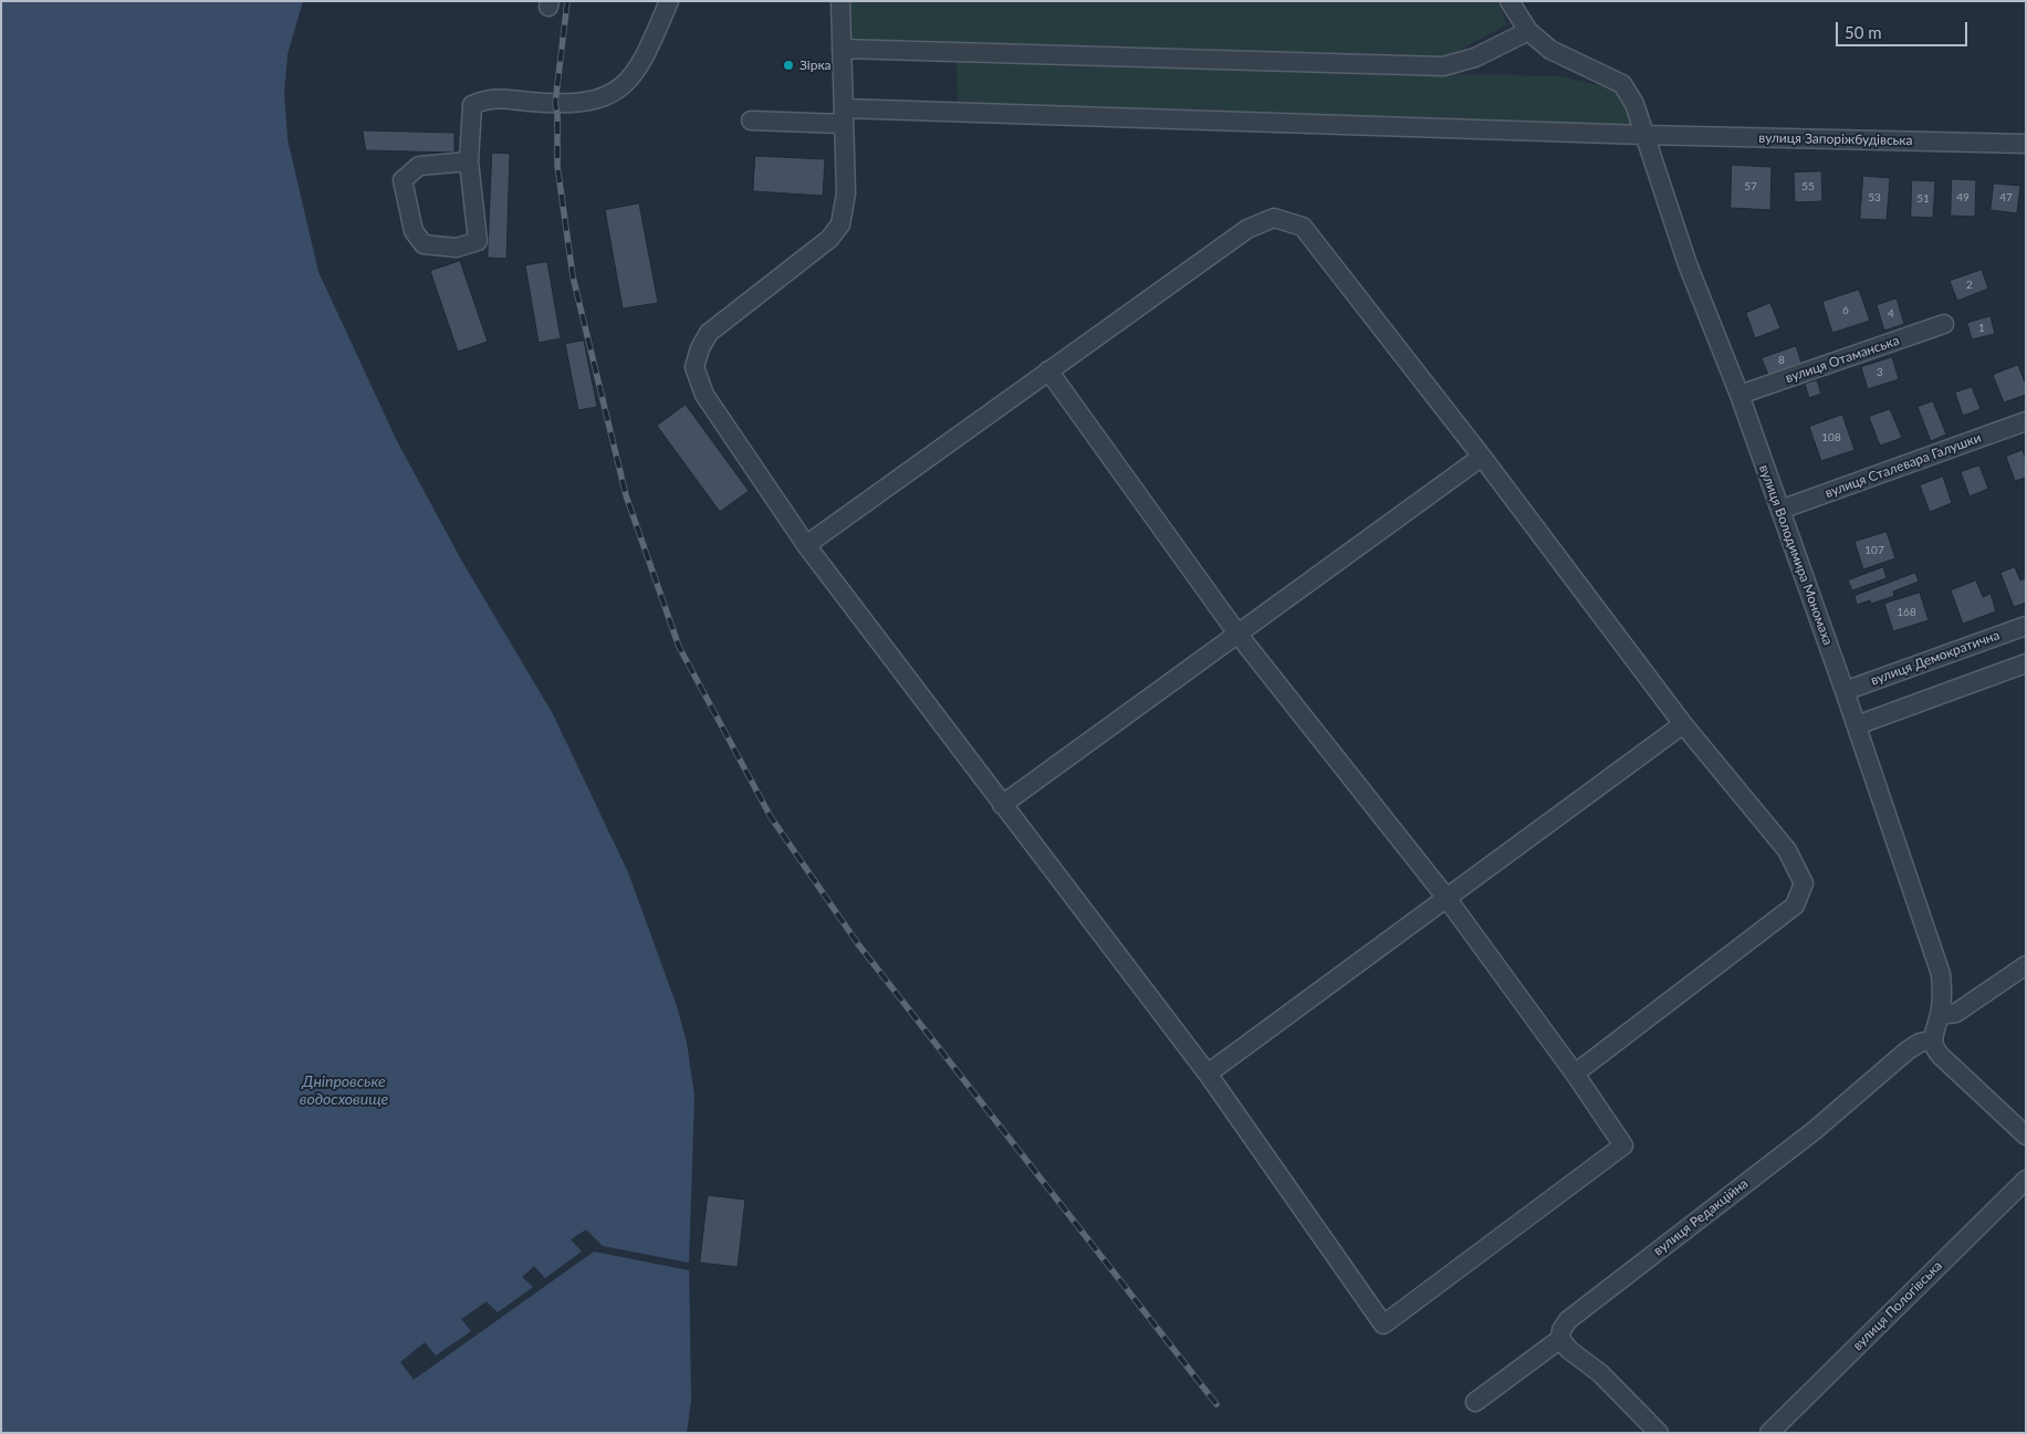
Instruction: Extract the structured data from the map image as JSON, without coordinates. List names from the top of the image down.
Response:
{
  "streets": {
    "street": [
      "вулиця Запоріжбудівська",
      "вулиця Отаманська",
      "вулиця Сталевара Галушки",
      "вулиця Володимира Мономаха",
      "вулиця Демократична",
      "вулиця Редакційна",
      "вулиця Пологівська"
    ]
  },
  "crossings": [
    ["вулиця Запоріжбудівська", "вулиця Володимира Мономаха"],
    ["вулиця Отаманська", "вулиця Володимира Мономаха"],
    ["вулиця Сталевара Галушки", "вулиця Володимира Мономаха"],
    ["вулиця Володимира Мономаха", "вулиця Демократична"],
    ["вулиця Володимира Мономаха", "вулиця Редакційна"]
  ],
  "water": ["Дніпровське водосховище"],
  "places": ["Зірка"],
  "house_numbers": [
    "57",
    "55",
    "53",
    "49",
    "47",
    "51",
    "2",
    "6",
    "4",
    "1",
    "8",
    "3",
    "108",
    "107",
    "168"
  ],
  "scale_bar": "50 m"
}
